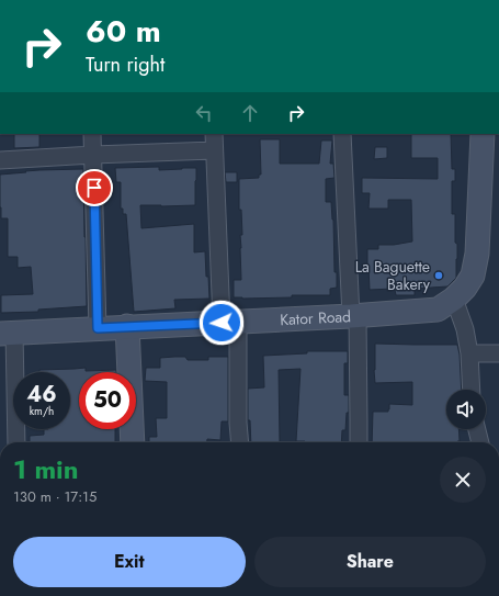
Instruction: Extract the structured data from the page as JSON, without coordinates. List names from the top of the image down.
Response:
{
  "streets": {
    "main road": ["Kator Road"]
  },
  "places": ["La Baguette Bakery"],
  "page": {
    "turn": ["60 m", "Turn right"],
    "speed": "46 km/h",
    "limit": "50",
    "heading": ["1 min", "130 m · 17:15"],
    "buttons": ["Exit", "Share"]
  }
}
